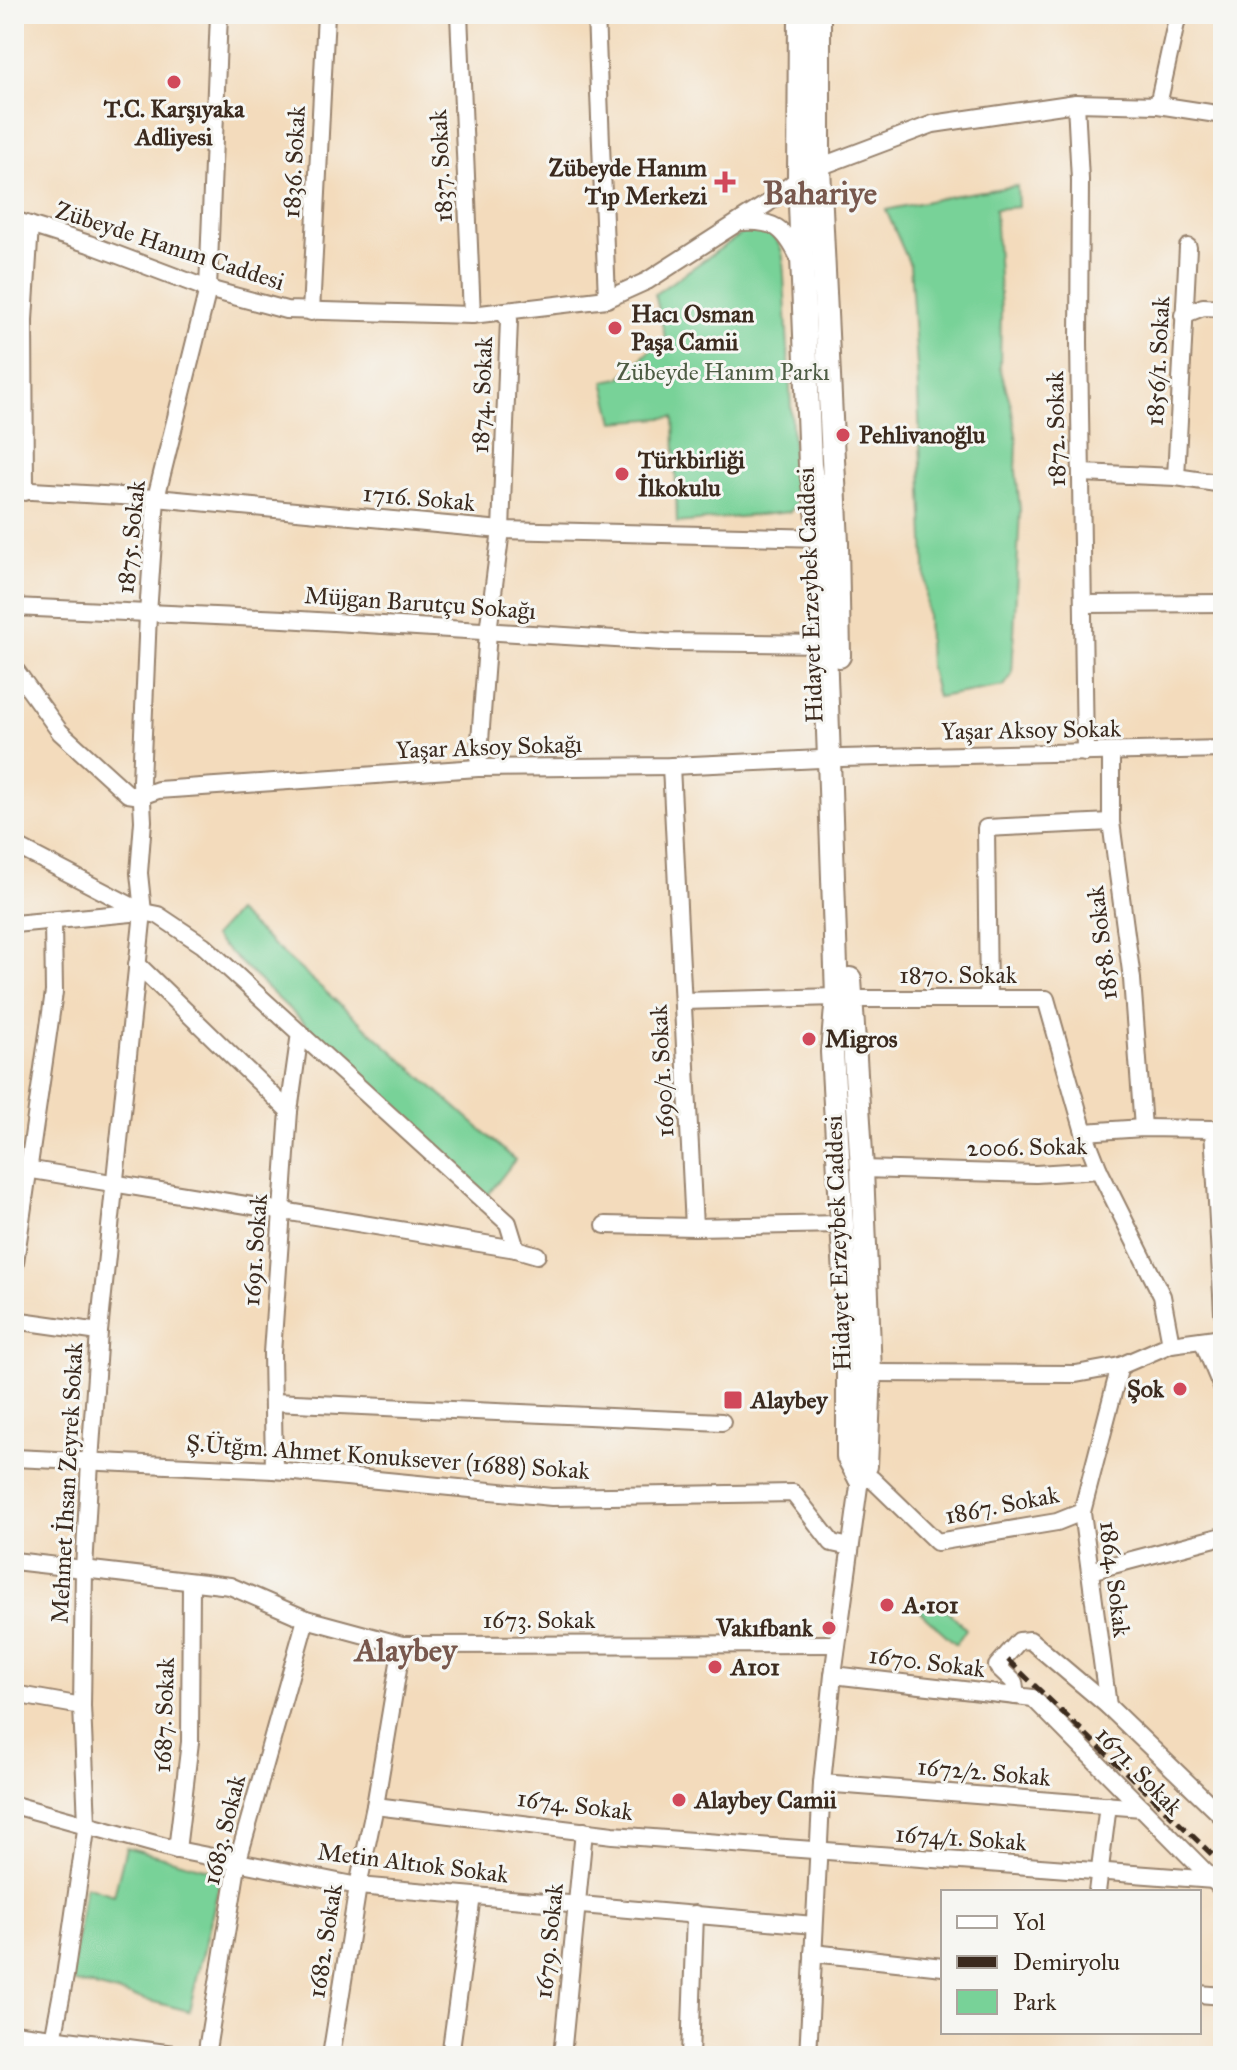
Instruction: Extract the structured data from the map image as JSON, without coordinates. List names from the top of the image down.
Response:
{
  "streets": {
    "main road": ["Hidayet Erzeybek Caddesi"],
    "street": [
      "1836. Sokak",
      "1837. Sokak",
      "Zübeyde Hanım Caddesi",
      "1856/1. Sokak",
      "1874. Sokak",
      "1872. Sokak",
      "1716. Sokak",
      "1875. Sokak",
      "Müjgan Barutçu Sokağı",
      "Yaşar Aksoy Sokak",
      "Yaşar Aksoy Sokağı",
      "1858. Sokak",
      "1870. Sokak",
      "1690/1. Sokak",
      "2006. Sokak",
      "1691. Sokak",
      "Ş.Ütğm. Ahmet Konuksever (1688) Sokak",
      "Mehmet İhsan Zeyrek Sokak",
      "1867. Sokak",
      "1864. Sokak",
      "1673. Sokak",
      "1670. Sokak",
      "1687. Sokak",
      "1671. Sokak",
      "1672/2. Sokak",
      "1674. Sokak",
      "1683. Sokak",
      "1674/1. Sokak",
      "Metin Altıok Sokak",
      "1682. Sokak",
      "1679. Sokak"
    ]
  },
  "crossings": [
    ["1836. Sokak", "Zübeyde Hanım Caddesi"],
    ["1837. Sokak", "Zübeyde Hanım Caddesi"],
    ["Zübeyde Hanım Caddesi", "1874. Sokak"],
    ["Zübeyde Hanım Caddesi", "1872. Sokak"],
    ["Zübeyde Hanım Caddesi", "1875. Sokak"],
    ["Zübeyde Hanım Caddesi", "Hidayet Erzeybek Caddesi"],
    ["1874. Sokak", "1716. Sokak"],
    ["1874. Sokak", "Müjgan Barutçu Sokağı"],
    ["1874. Sokak", "Yaşar Aksoy Sokağı"],
    ["1872. Sokak", "Yaşar Aksoy Sokak"],
    ["1716. Sokak", "1875. Sokak"],
    ["1716. Sokak", "Hidayet Erzeybek Caddesi"],
    ["1875. Sokak", "Müjgan Barutçu Sokağı"],
    ["1875. Sokak", "Yaşar Aksoy Sokağı"],
    ["1875. Sokak", "Mehmet İhsan Zeyrek Sokak"],
    ["Hidayet Erzeybek Caddesi", "Müjgan Barutçu Sokağı"],
    ["Hidayet Erzeybek Caddesi", "Yaşar Aksoy Sokak"],
    ["Hidayet Erzeybek Caddesi", "Yaşar Aksoy Sokağı"],
    ["Hidayet Erzeybek Caddesi", "1870. Sokak"],
    ["Hidayet Erzeybek Caddesi", "2006. Sokak"],
    ["Hidayet Erzeybek Caddesi", "1867. Sokak"],
    ["Yaşar Aksoy Sokak", "Yaşar Aksoy Sokağı"],
    ["Yaşar Aksoy Sokak", "1858. Sokak"],
    ["Yaşar Aksoy Sokağı", "1690/1. Sokak"],
    ["1870. Sokak", "1690/1. Sokak"],
    ["1691. Sokak", "Ş.Ütğm. Ahmet Konuksever (1688) Sokak"],
    ["Ş.Ütğm. Ahmet Konuksever (1688) Sokak", "Mehmet İhsan Zeyrek Sokak"],
    ["Mehmet İhsan Zeyrek Sokak", "1673. Sokak"],
    ["Mehmet İhsan Zeyrek Sokak", "Metin Altıok Sokak"],
    ["1867. Sokak", "1864. Sokak"],
    ["1864. Sokak", "1671. Sokak"],
    ["1673. Sokak", "1687. Sokak"],
    ["1673. Sokak", "1683. Sokak"],
    ["1673. Sokak", "1682. Sokak"],
    ["1670. Sokak", "1671. Sokak"],
    ["1687. Sokak", "Metin Altıok Sokak"],
    ["1671. Sokak", "1672/2. Sokak"],
    ["1671. Sokak", "1674/1. Sokak"],
    ["1674. Sokak", "1674/1. Sokak"],
    ["1674. Sokak", "1682. Sokak"],
    ["1674. Sokak", "1679. Sokak"],
    ["1683. Sokak", "Metin Altıok Sokak"],
    ["Metin Altıok Sokak", "1682. Sokak"],
    ["Metin Altıok Sokak", "1679. Sokak"]
  ],
  "districts": ["Bahariye", "Alaybey"],
  "parks": ["Zübeyde Hanım Parkı"],
  "places": {
    "other": [
      "T.C. Karşıyaka Adliyesi",
      "Hacı Osman Paşa Camii",
      "Pehlivanoğlu",
      "Türkbirliği İlkokulu",
      "Migros",
      "Şok",
      "A•101",
      "Vakıfbank",
      "A101",
      "Alaybey Camii"
    ],
    "health": ["Zübeyde Hanım Tıp Merkezi"],
    "transit": ["Alaybey"]
  },
  "legend": ["Yol", "Demiryolu", "Park"]
}
